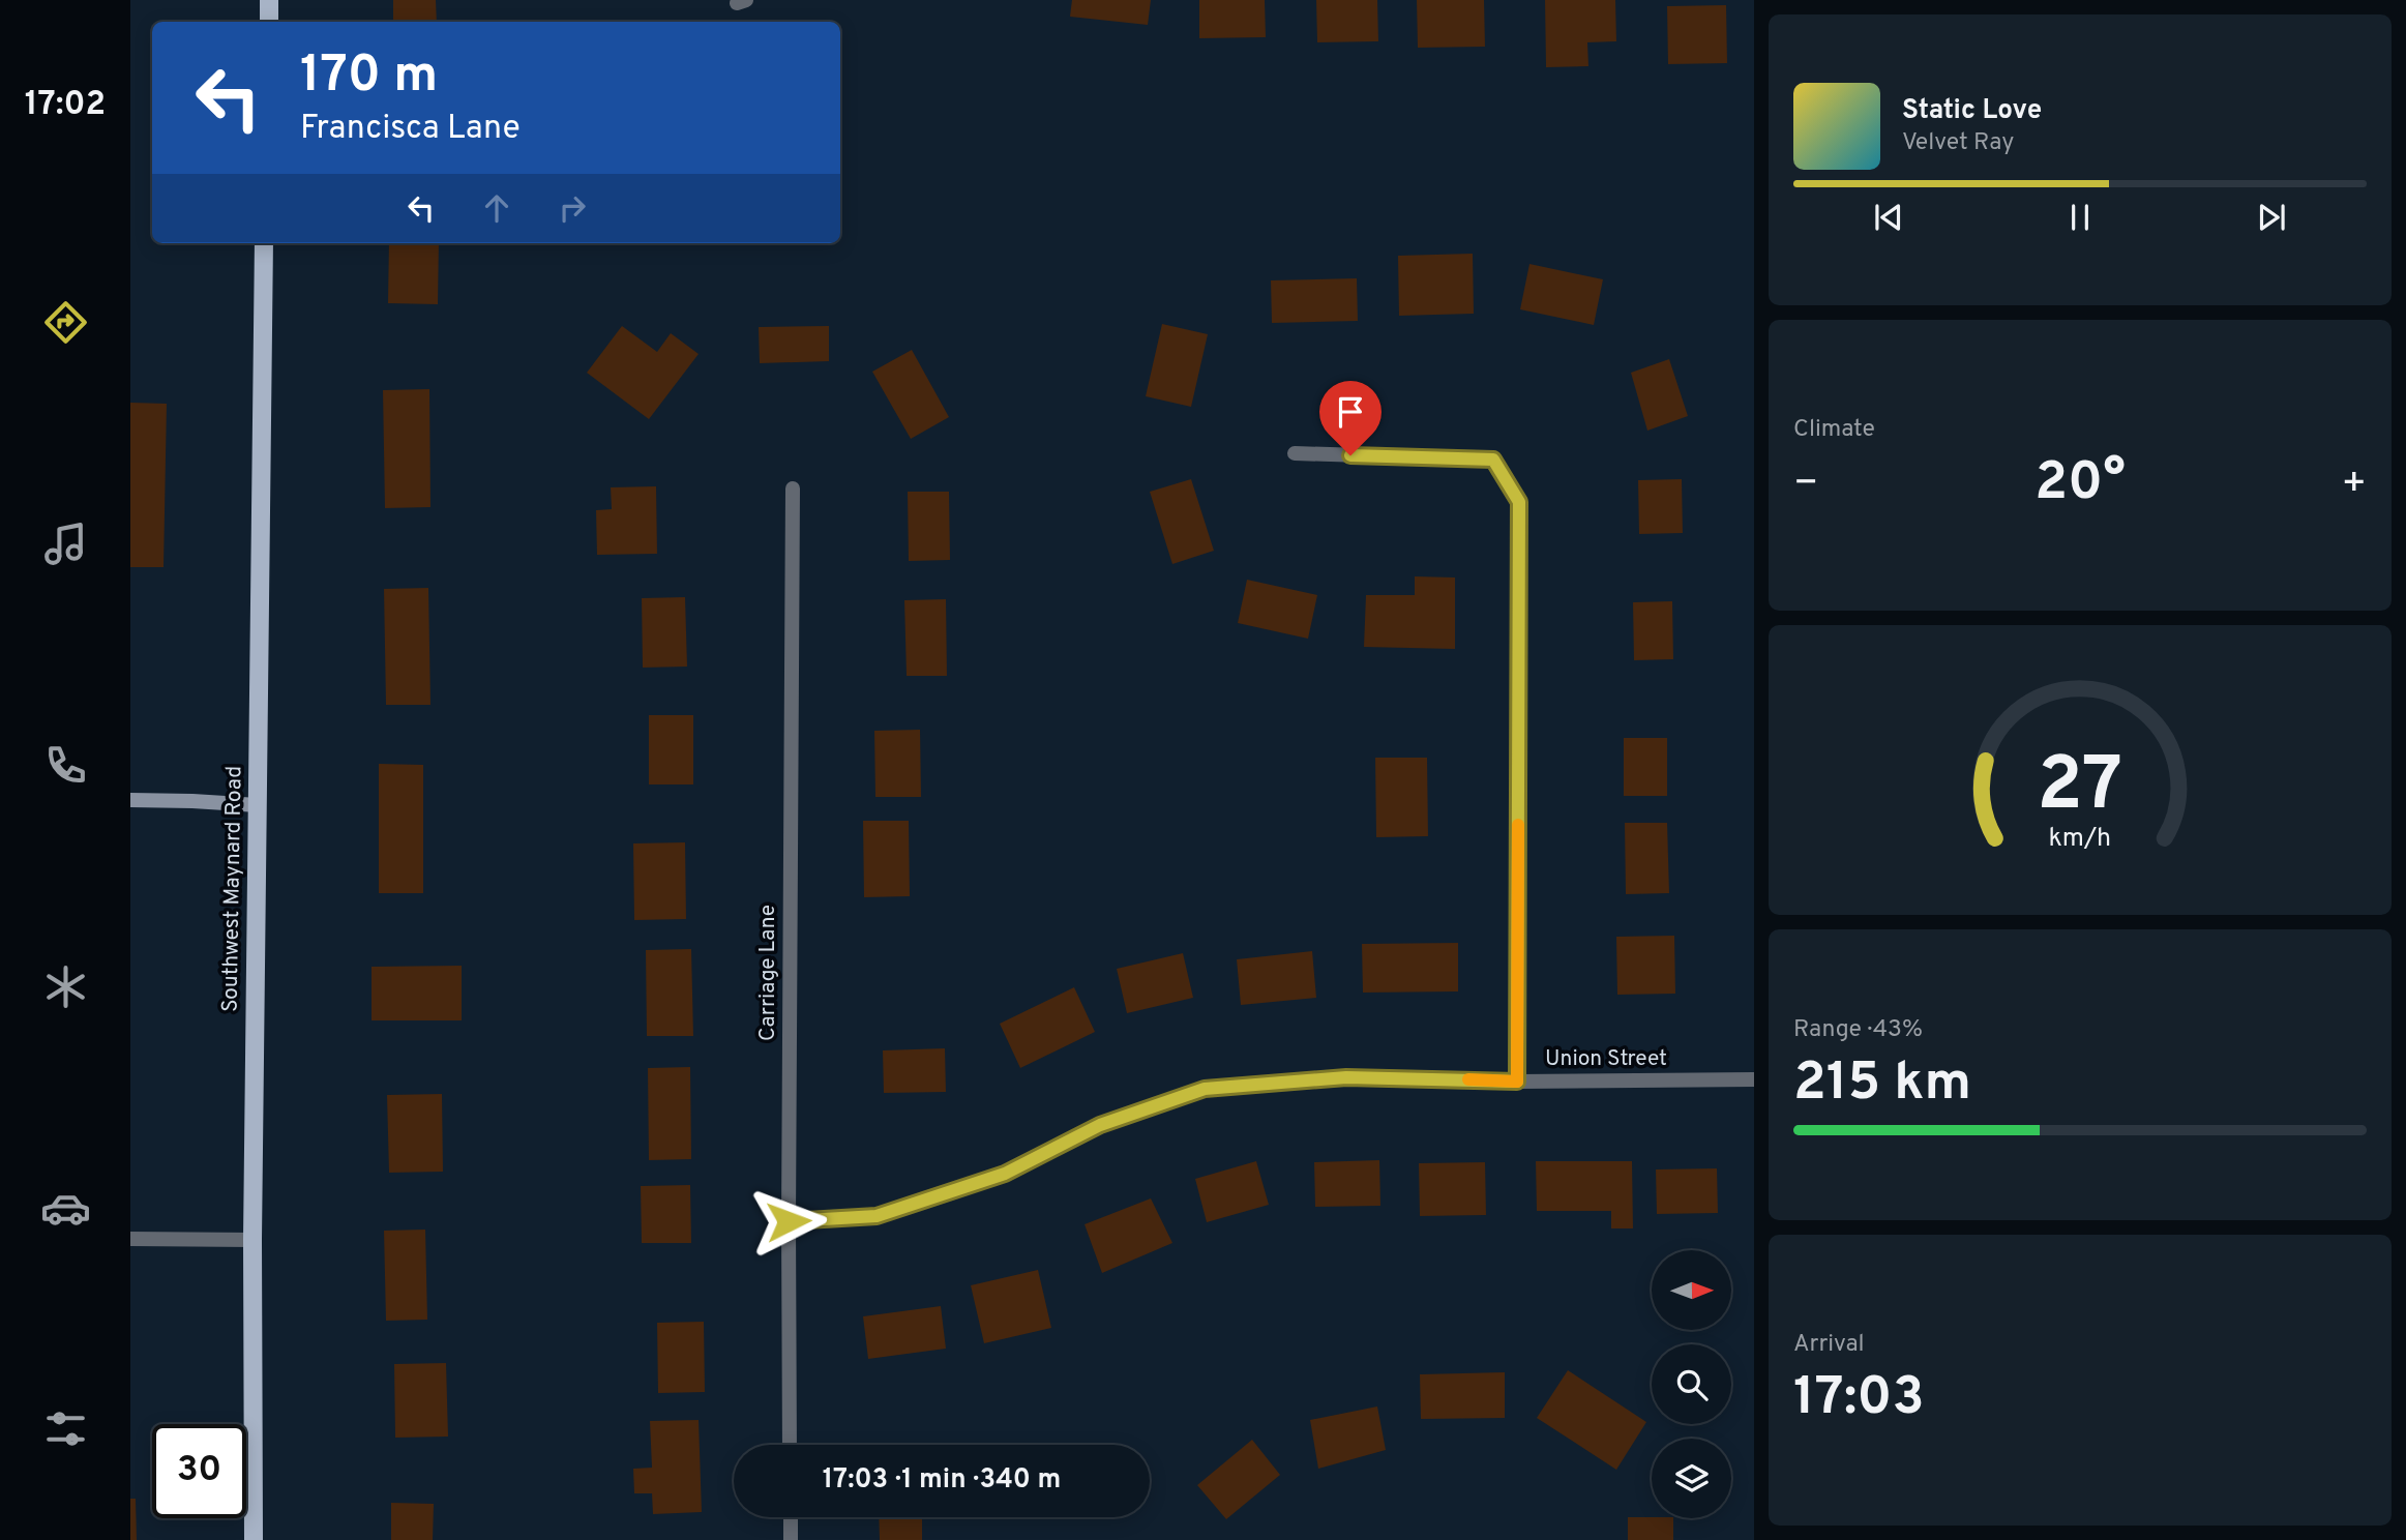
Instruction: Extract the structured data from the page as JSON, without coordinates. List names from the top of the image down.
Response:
{
  "streets": {
    "main road": ["Southwest Maynard Road"],
    "street": ["Carriage Lane", "Union Street"]
  },
  "crossings": [
    ["Carriage Lane", "Union Street"]
  ],
  "north": "right",
  "page": {
    "tabs": "17:02",
    "turn": ["170 m", "Francisca Lane"],
    "song": ["Static Love", "Velvet Ray"],
    "tile": [
      "Climate",
      ["Range · 43%", "215 km"],
      ["Arrival", "17:03"]
    ],
    "heat": ["−", "20°", "+"],
    "limit": "30",
    "trip": "17:03 · 1 min · 340 m",
    "gauge": ["27", "km/h"]
  }
}
